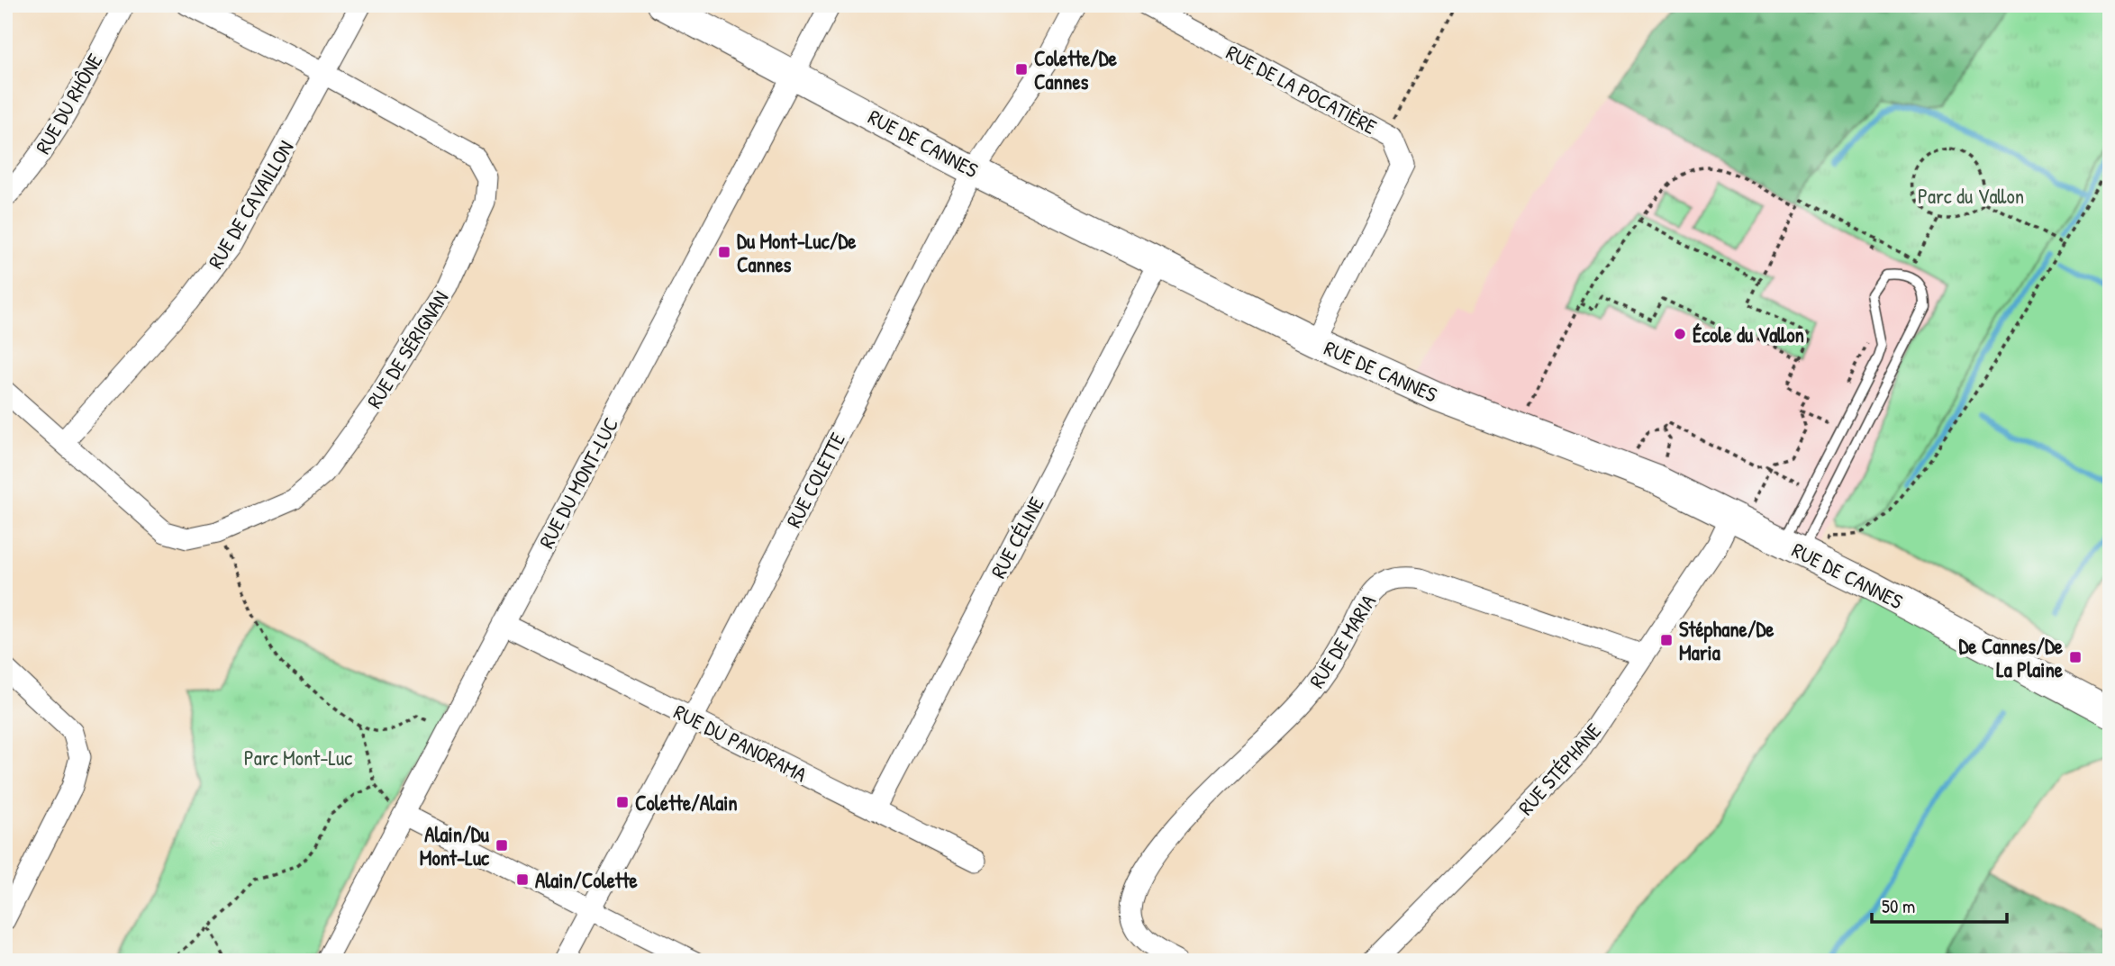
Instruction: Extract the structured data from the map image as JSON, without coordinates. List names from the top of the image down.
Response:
{
  "streets": {
    "street": [
      "RUE DE LA POCATIÈRE",
      "RUE DU RHÔNE",
      "RUE DE CANNES",
      "RUE DE CAVAILLON",
      "RUE DE SÉRIGNAN",
      "RUE COLETTE",
      "RUE DU MONT-LUC",
      "RUE CÉLINE",
      "RUE DE MARIA",
      "RUE DU PANORAMA",
      "RUE STÉPHANE"
    ]
  },
  "crossings": [
    ["RUE DE LA POCATIÈRE", "RUE DE CANNES"],
    ["RUE DE CANNES", "RUE COLETTE"],
    ["RUE DE CANNES", "RUE DU MONT-LUC"],
    ["RUE DE CANNES", "RUE CÉLINE"],
    ["RUE DE CANNES", "RUE STÉPHANE"],
    ["RUE DE CAVAILLON", "RUE DE SÉRIGNAN"],
    ["RUE COLETTE", "RUE DU PANORAMA"],
    ["RUE DU MONT-LUC", "RUE DU PANORAMA"],
    ["RUE CÉLINE", "RUE DU PANORAMA"],
    ["RUE DE MARIA", "RUE STÉPHANE"]
  ],
  "parks": ["Parc du Vallon", "Parc Mont-Luc"],
  "places": {
    "transit": [
      "Colette/De Cannes",
      "Du Mont-Luc/De Cannes",
      "Stéphane/De Maria",
      "De Cannes/De La Plaine",
      "Colette/Alain",
      "Alain/Du Mont-Luc",
      "Alain/Colette"
    ],
    "other": ["École du Vallon"]
  },
  "scale_bar": "50 m"
}
